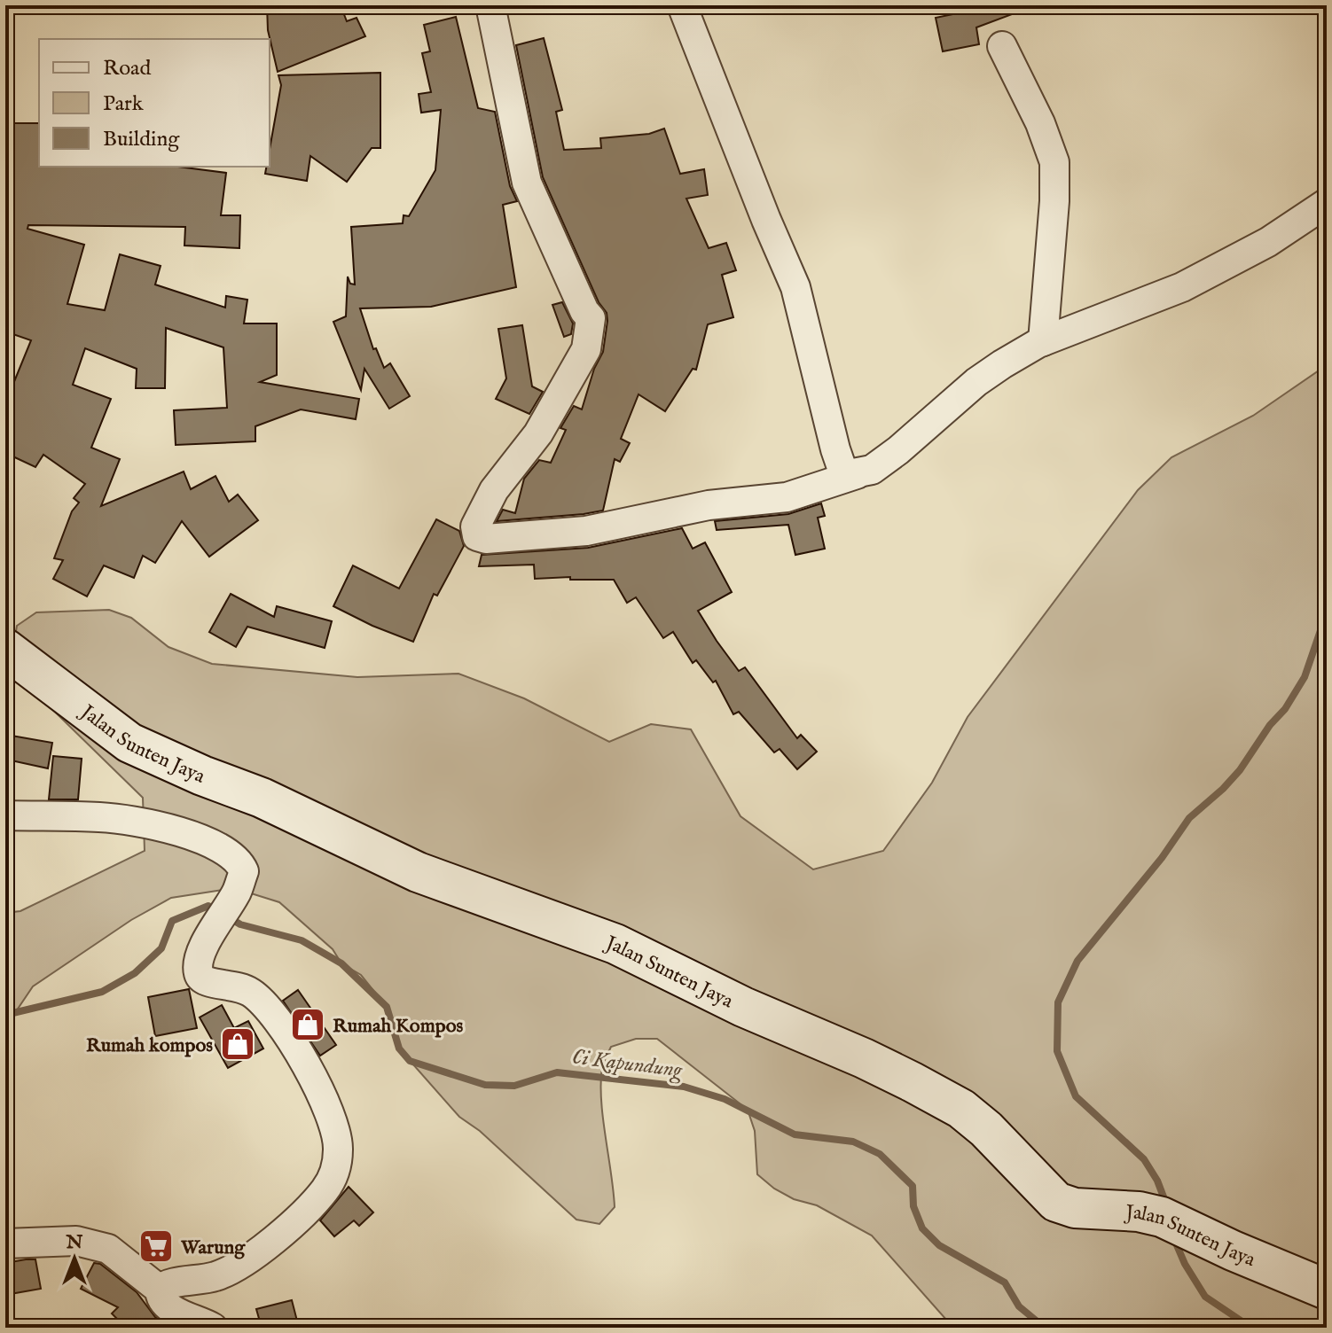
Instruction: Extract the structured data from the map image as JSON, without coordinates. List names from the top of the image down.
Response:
{
  "streets": {
    "main road": ["Jalan Sunten Jaya"]
  },
  "water": ["Ci Kapundung"],
  "places": {
    "shop": ["Rumah Kompos", "Rumah kompos"],
    "supermarket": ["Warung"]
  },
  "legend": ["Road", "Park", "Building"],
  "north": "top"
}
